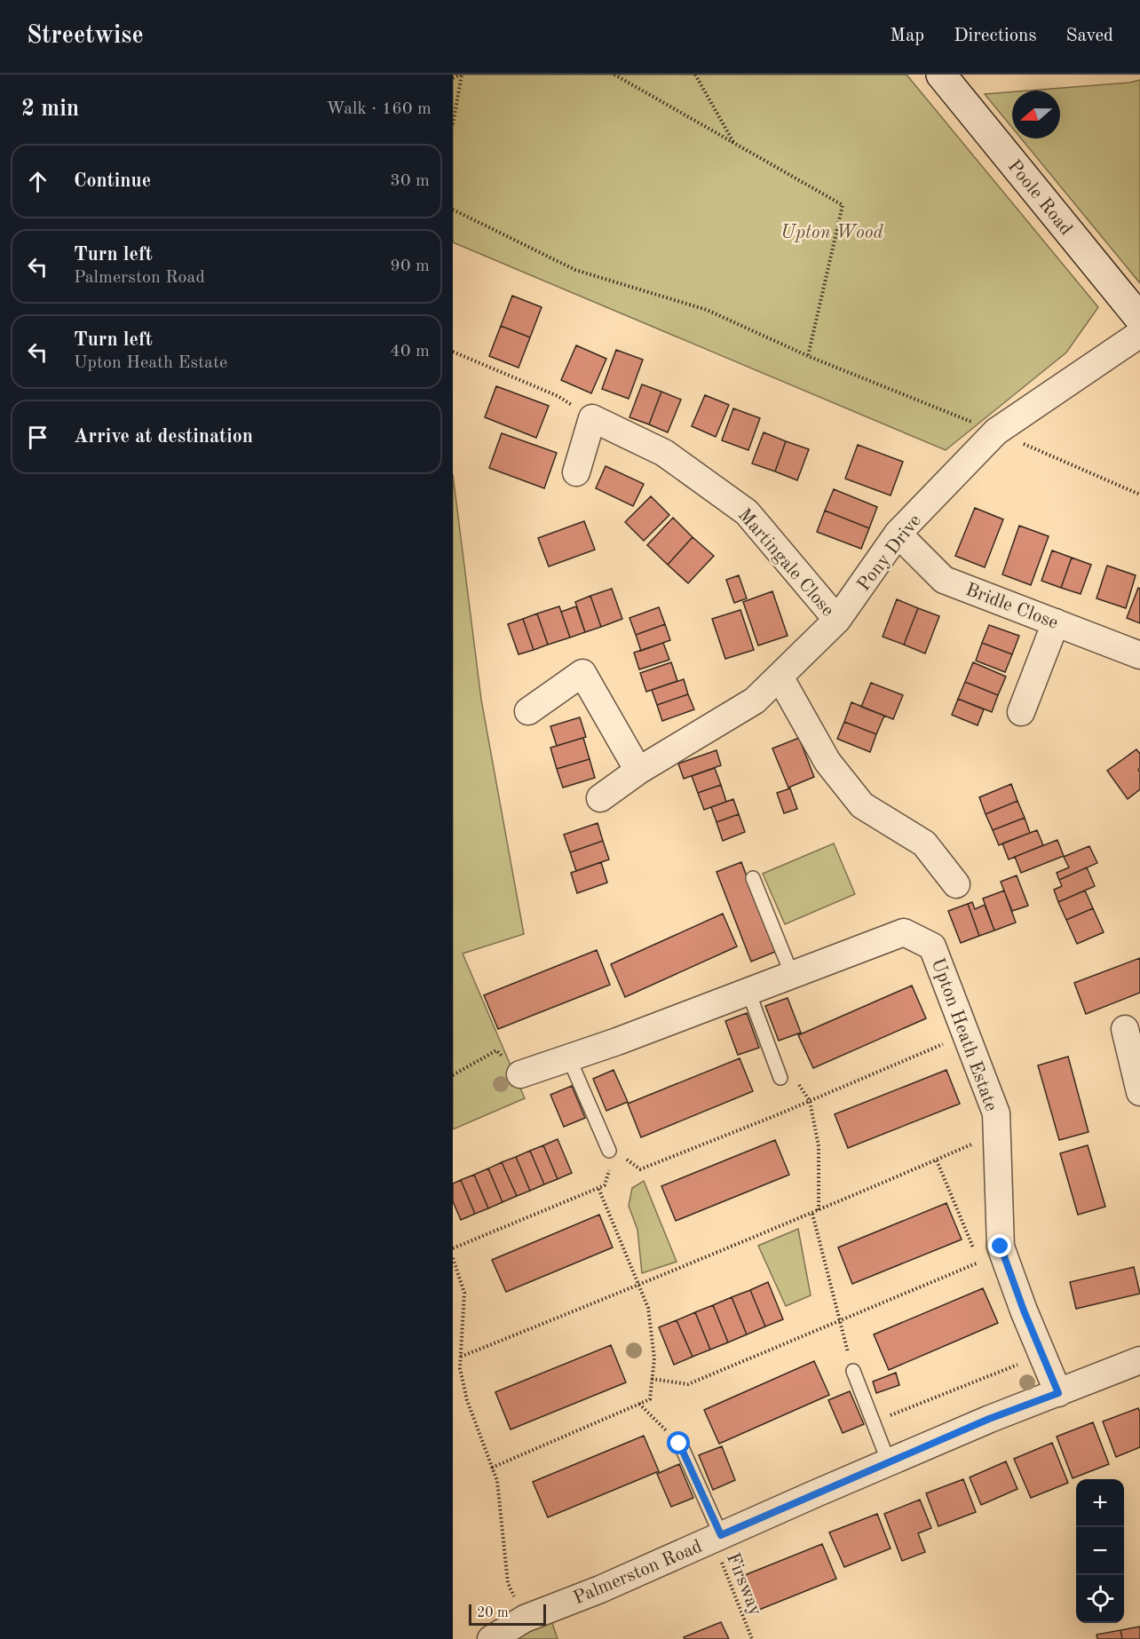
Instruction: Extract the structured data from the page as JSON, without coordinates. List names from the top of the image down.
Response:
{
  "streets": {
    "main road": ["Poole Road"],
    "street": [
      "Pony Drive",
      "Martingale Close",
      "Bridle Close",
      "Upton Heath Estate",
      "Palmerston Road"
    ],
    "path": ["Firsway"]
  },
  "crossings": [
    ["Pony Drive", "Martingale Close"],
    ["Pony Drive", "Bridle Close"],
    ["Upton Heath Estate", "Palmerston Road"],
    ["Palmerston Road", "Firsway"]
  ],
  "parks": ["Upton Wood"],
  "scale_bar": "20 m",
  "north": "left",
  "page": {
    "header": "Streetwise",
    "nav": ["Map", "Directions", "Saved"],
    "heading": ["2 min", "Walk · 160 m"],
    "list": [
      ["Continue", "30 m"],
      ["Turn left", "Palmerston Road", "90 m"],
      ["Turn left", "Upton Heath Estate", "40 m"],
      "Arrive at destination"
    ],
    "map_buttons": ["+", "−"],
    "scale": "20 m"
  }
}
